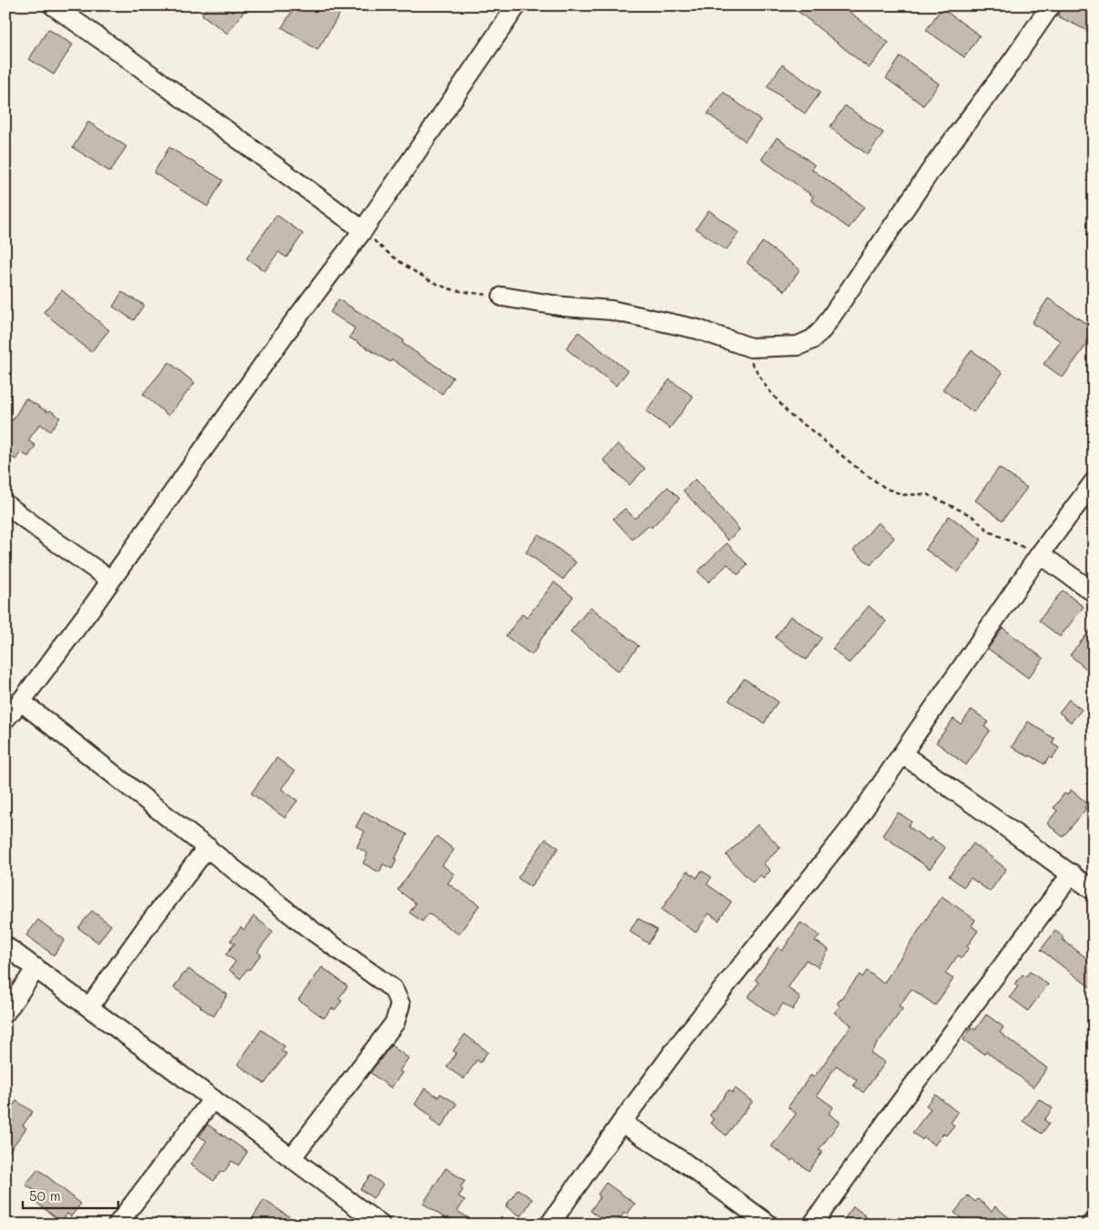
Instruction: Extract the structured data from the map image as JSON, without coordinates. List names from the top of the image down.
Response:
{
  "scale_bar": "50 m"
}
